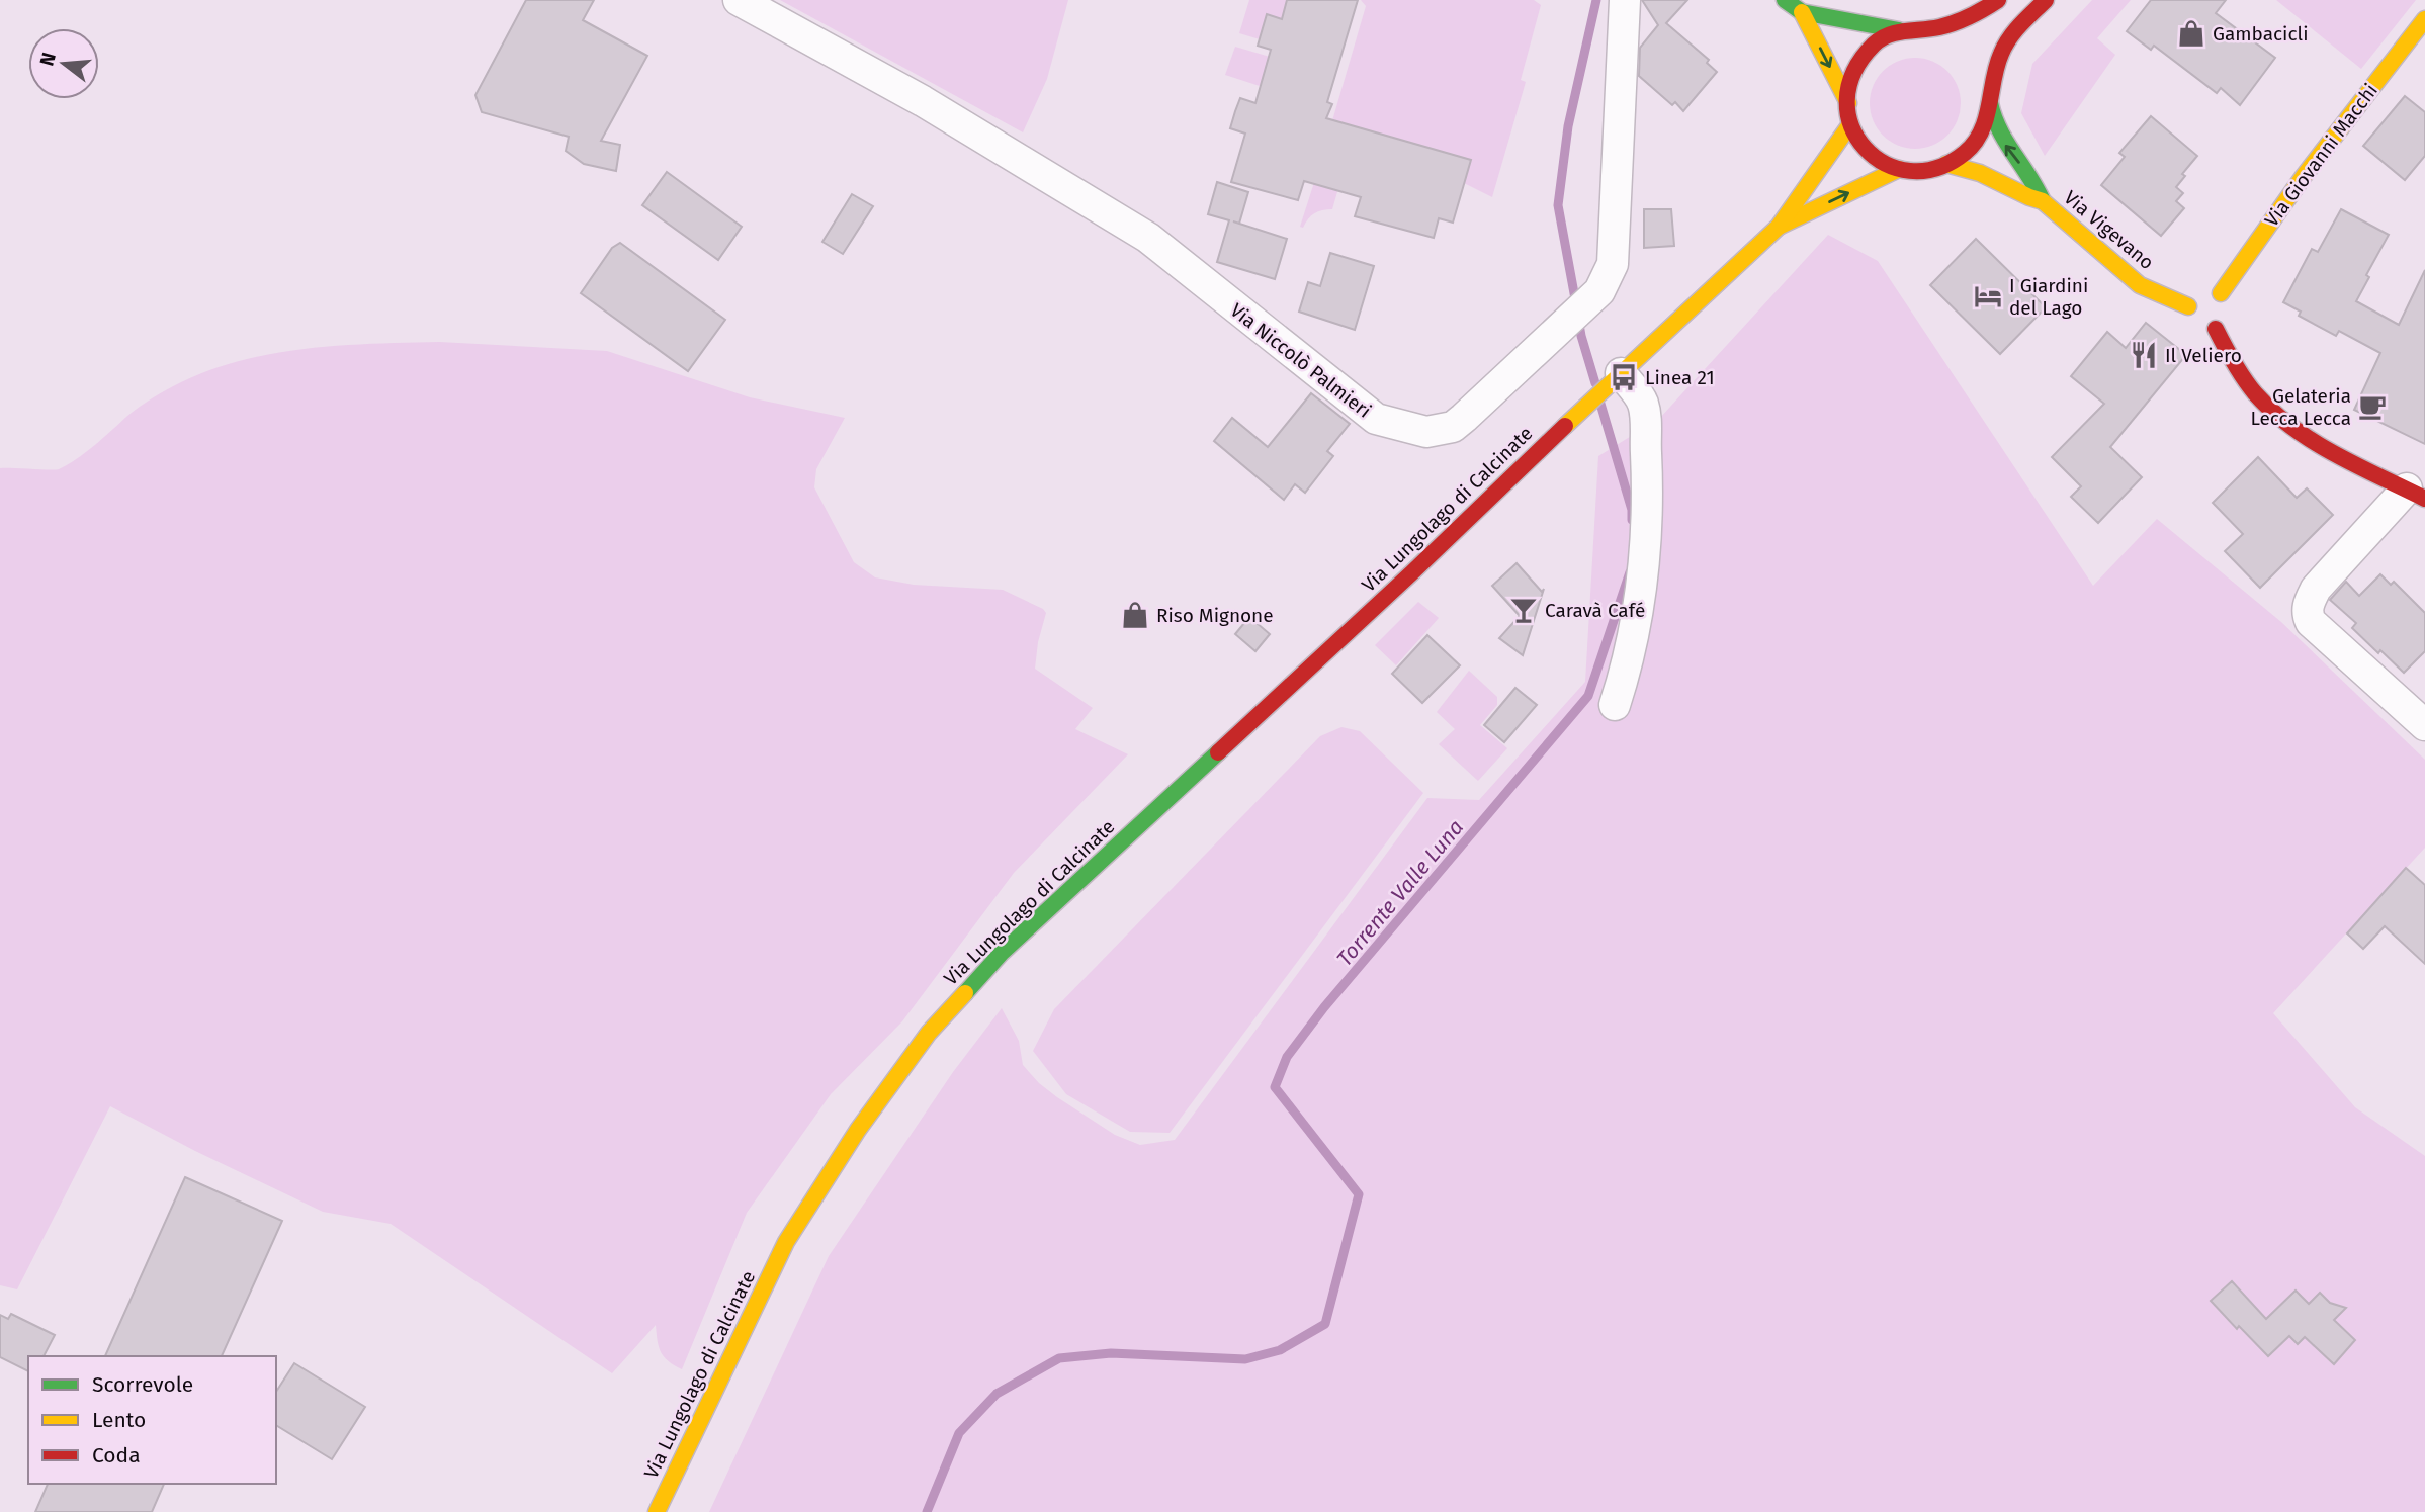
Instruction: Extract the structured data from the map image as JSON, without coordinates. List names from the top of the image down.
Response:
{
  "streets": {
    "main road": ["Via Giovanni Macchi", "Via Vigevano", "Via Lungolago di Calcinate"],
    "street": ["Via Niccolò Palmieri"]
  },
  "crossings": [
    ["Via Giovanni Macchi", "Via Vigevano"]
  ],
  "water": ["Torrente Valle Luna"],
  "places": {
    "shop": ["Gambacicli", "Riso Mignone"],
    "hotel": ["I Giardini del Lago"],
    "restaurant": ["Il Veliero"],
    "bus stop": ["Linea 21"],
    "cafe": ["Gelateria Lecca Lecca"],
    "bar": ["Caravà Café"]
  },
  "legend": ["Scorrevole", "Lento", "Coda"],
  "north": "left"
}
